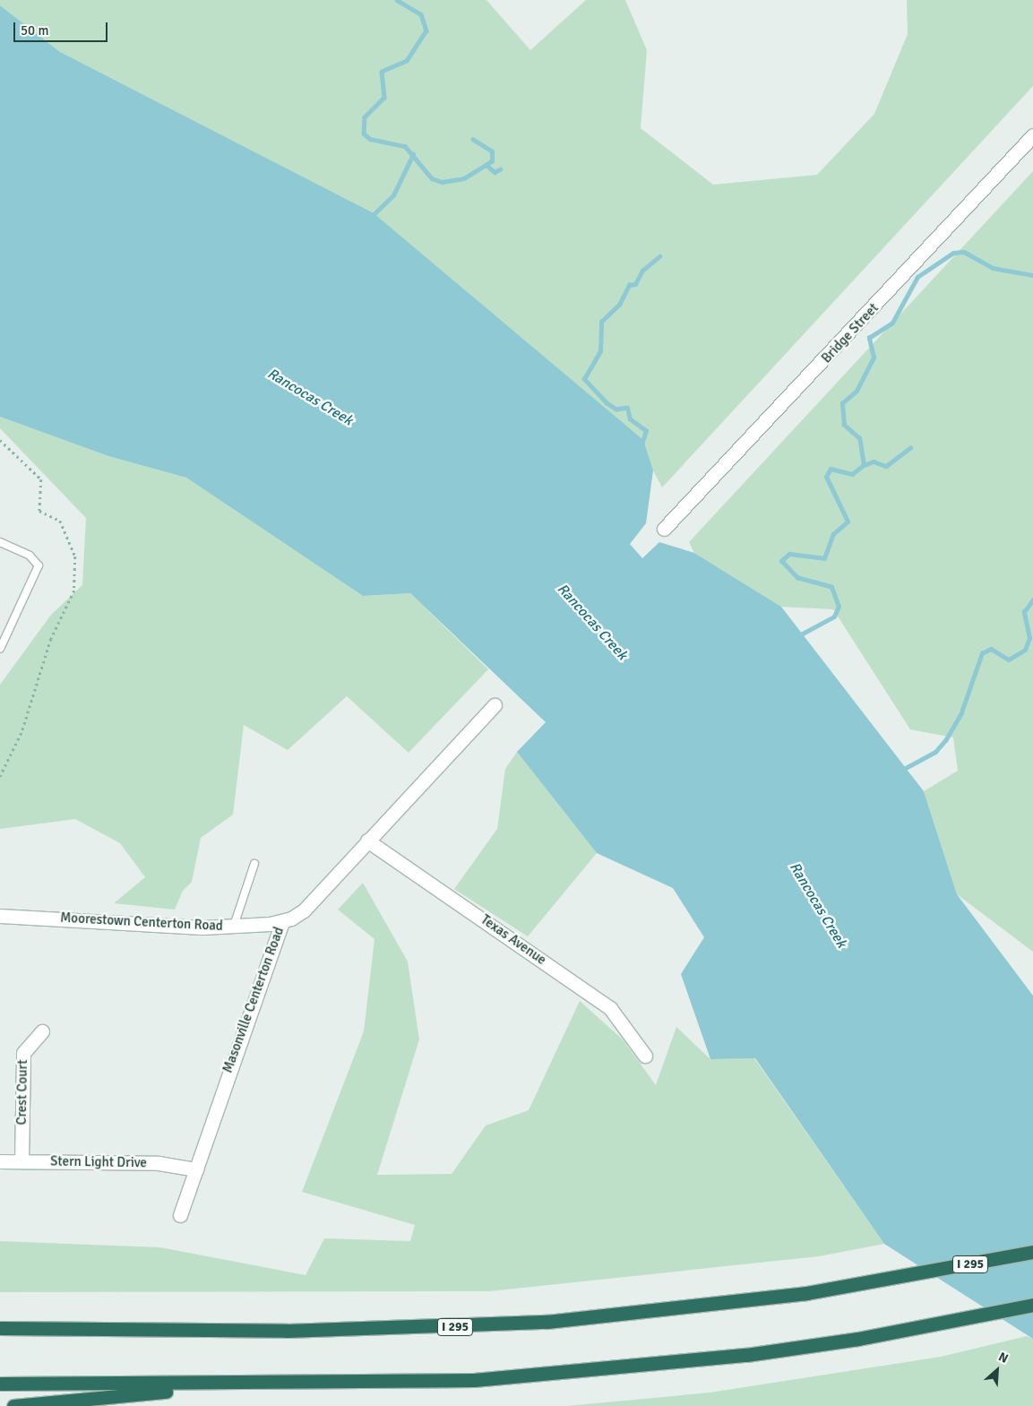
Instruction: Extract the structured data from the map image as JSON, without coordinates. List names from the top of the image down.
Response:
{
  "streets": {
    "highway": ["I 295"],
    "street": [
      "Bridge Street",
      "Moorestown Centerton Road",
      "Texas Avenue",
      "Masonville Centerton Road",
      "Crest Court",
      "Stern Light Drive"
    ]
  },
  "crossings": [
    ["Moorestown Centerton Road", "Masonville Centerton Road"],
    ["Texas Avenue", "Masonville Centerton Road"],
    ["Masonville Centerton Road", "Stern Light Drive"],
    ["Crest Court", "Stern Light Drive"]
  ],
  "water": ["Rancocas Creek"],
  "scale_bar": "50 m",
  "north": "top right"
}
